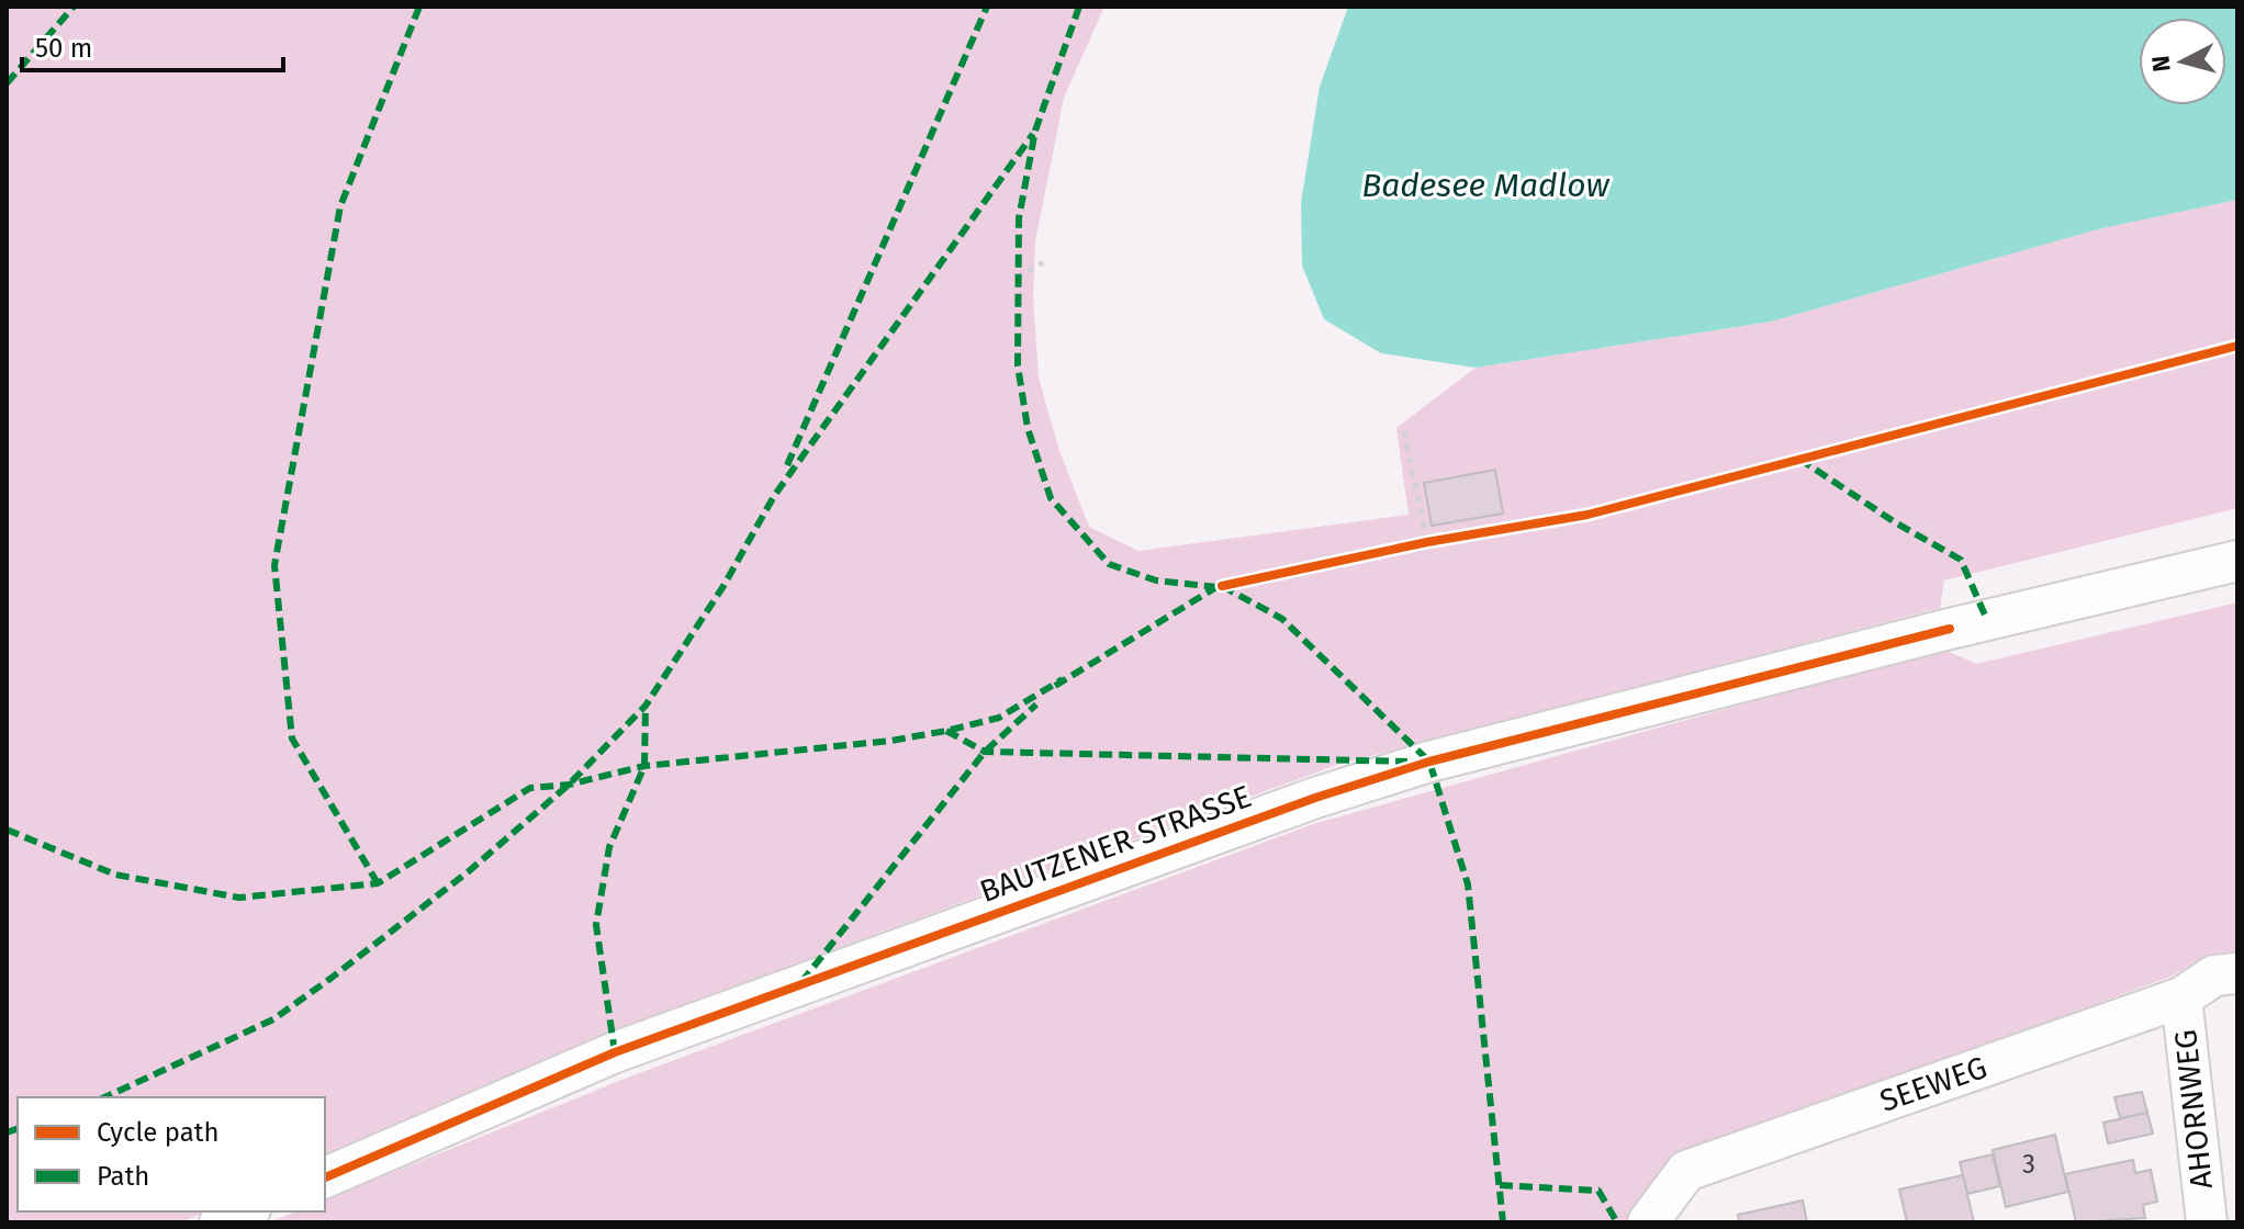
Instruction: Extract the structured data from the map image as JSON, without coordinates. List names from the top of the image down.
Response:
{
  "streets": {
    "street": ["BAUTZENER STRASSE", "SEEWEG", "AHORNWEG"]
  },
  "crossings": [
    ["SEEWEG", "AHORNWEG"]
  ],
  "water": ["Badesee Madlow"],
  "house_numbers": ["3"],
  "legend": ["Cycle path", "Path"],
  "scale_bar": "50 m",
  "north": "left"
}
